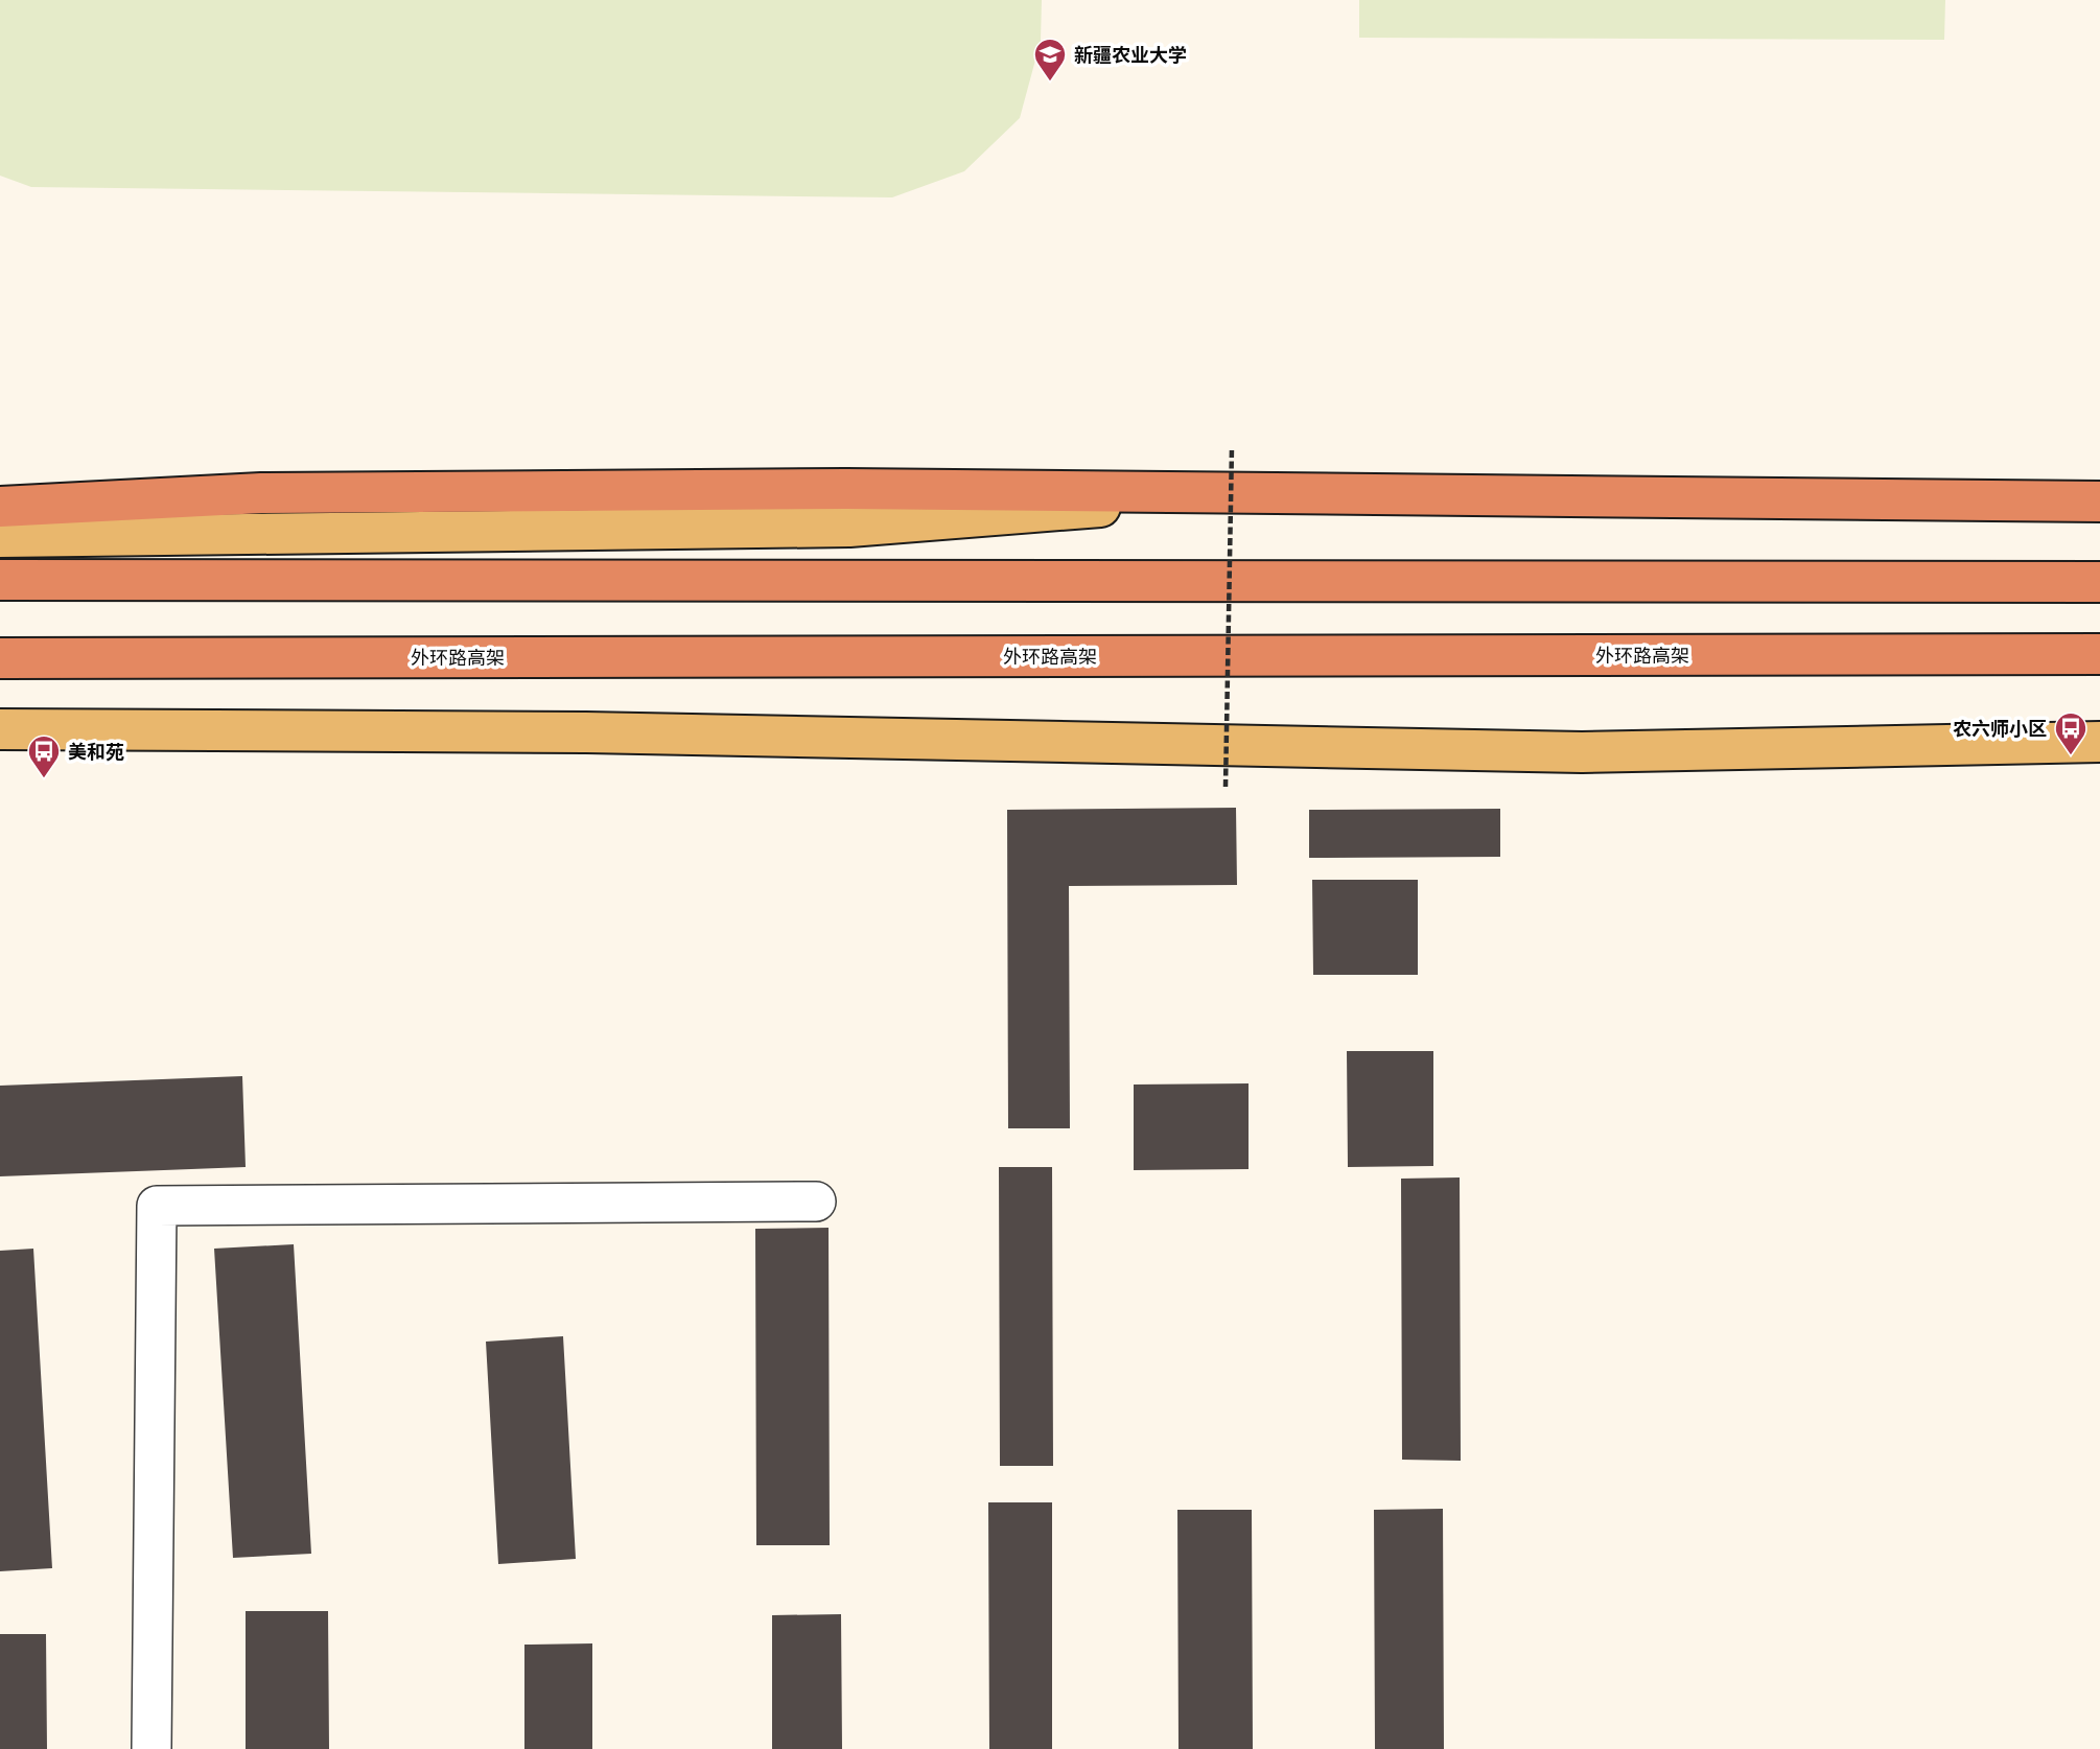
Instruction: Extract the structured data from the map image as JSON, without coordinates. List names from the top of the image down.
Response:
{
  "streets": {
    "highway": ["外环路高架"]
  },
  "places": {
    "school or university": ["新疆农业大学"],
    "bus stop": ["农六师小区", "美和苑"]
  }
}
